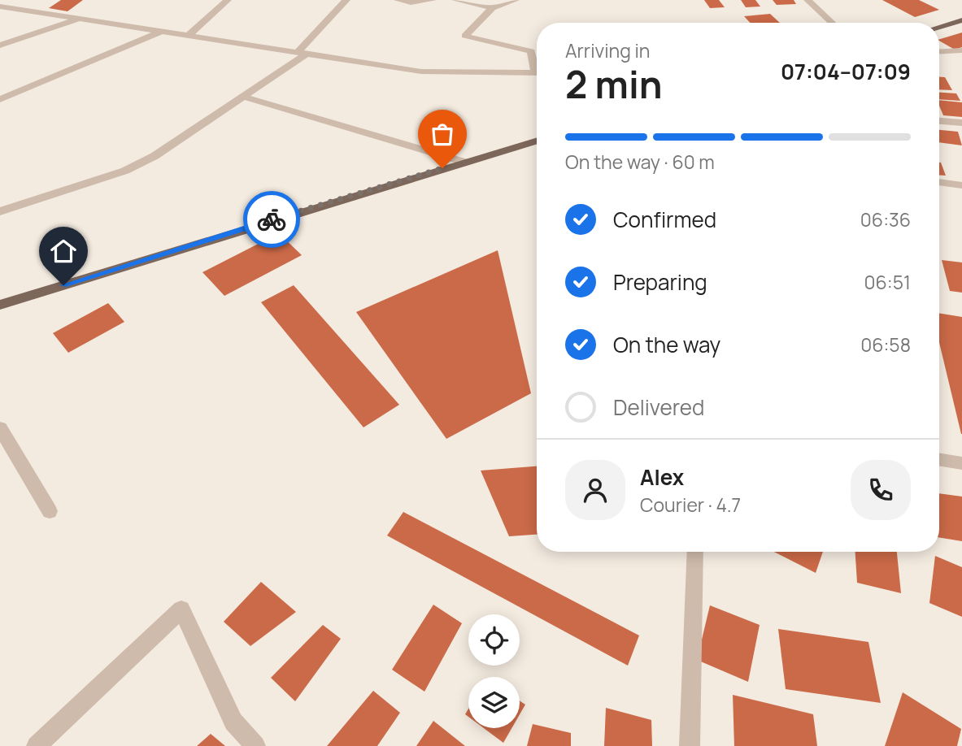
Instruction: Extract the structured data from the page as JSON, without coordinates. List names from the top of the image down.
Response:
{
  "page": {
    "heading": ["2 min", "Arriving in", "07:04–07:09"],
    "panel": ["Alex", "Courier · 4.7"],
    "bar": "On the way · 60 m",
    "list": [
      ["Confirmed", "06:36"],
      ["Preparing", "06:51"],
      ["On the way", "06:58"],
      "Delivered"
    ]
  }
}
